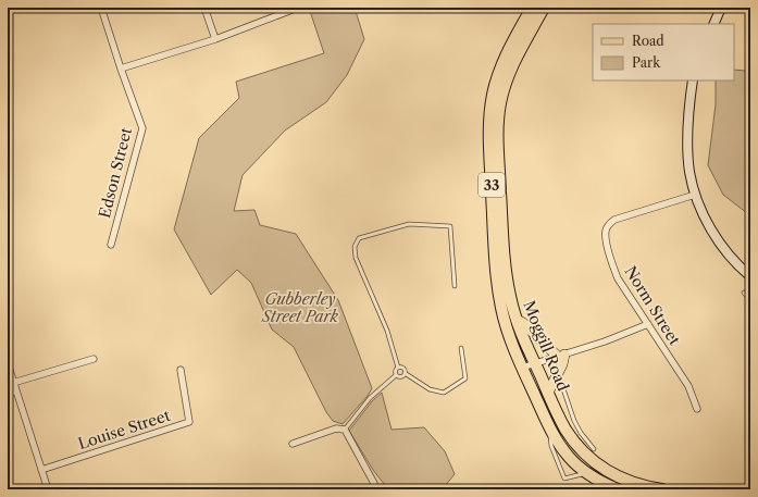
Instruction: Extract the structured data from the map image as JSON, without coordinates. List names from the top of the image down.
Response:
{
  "streets": {
    "highway": ["33", "Moggill Road"],
    "street": ["Edson Street", "Norm Street", "Louise Street"]
  },
  "parks": ["Gubberley Street Park"],
  "legend": ["Road", "Park"]
}
